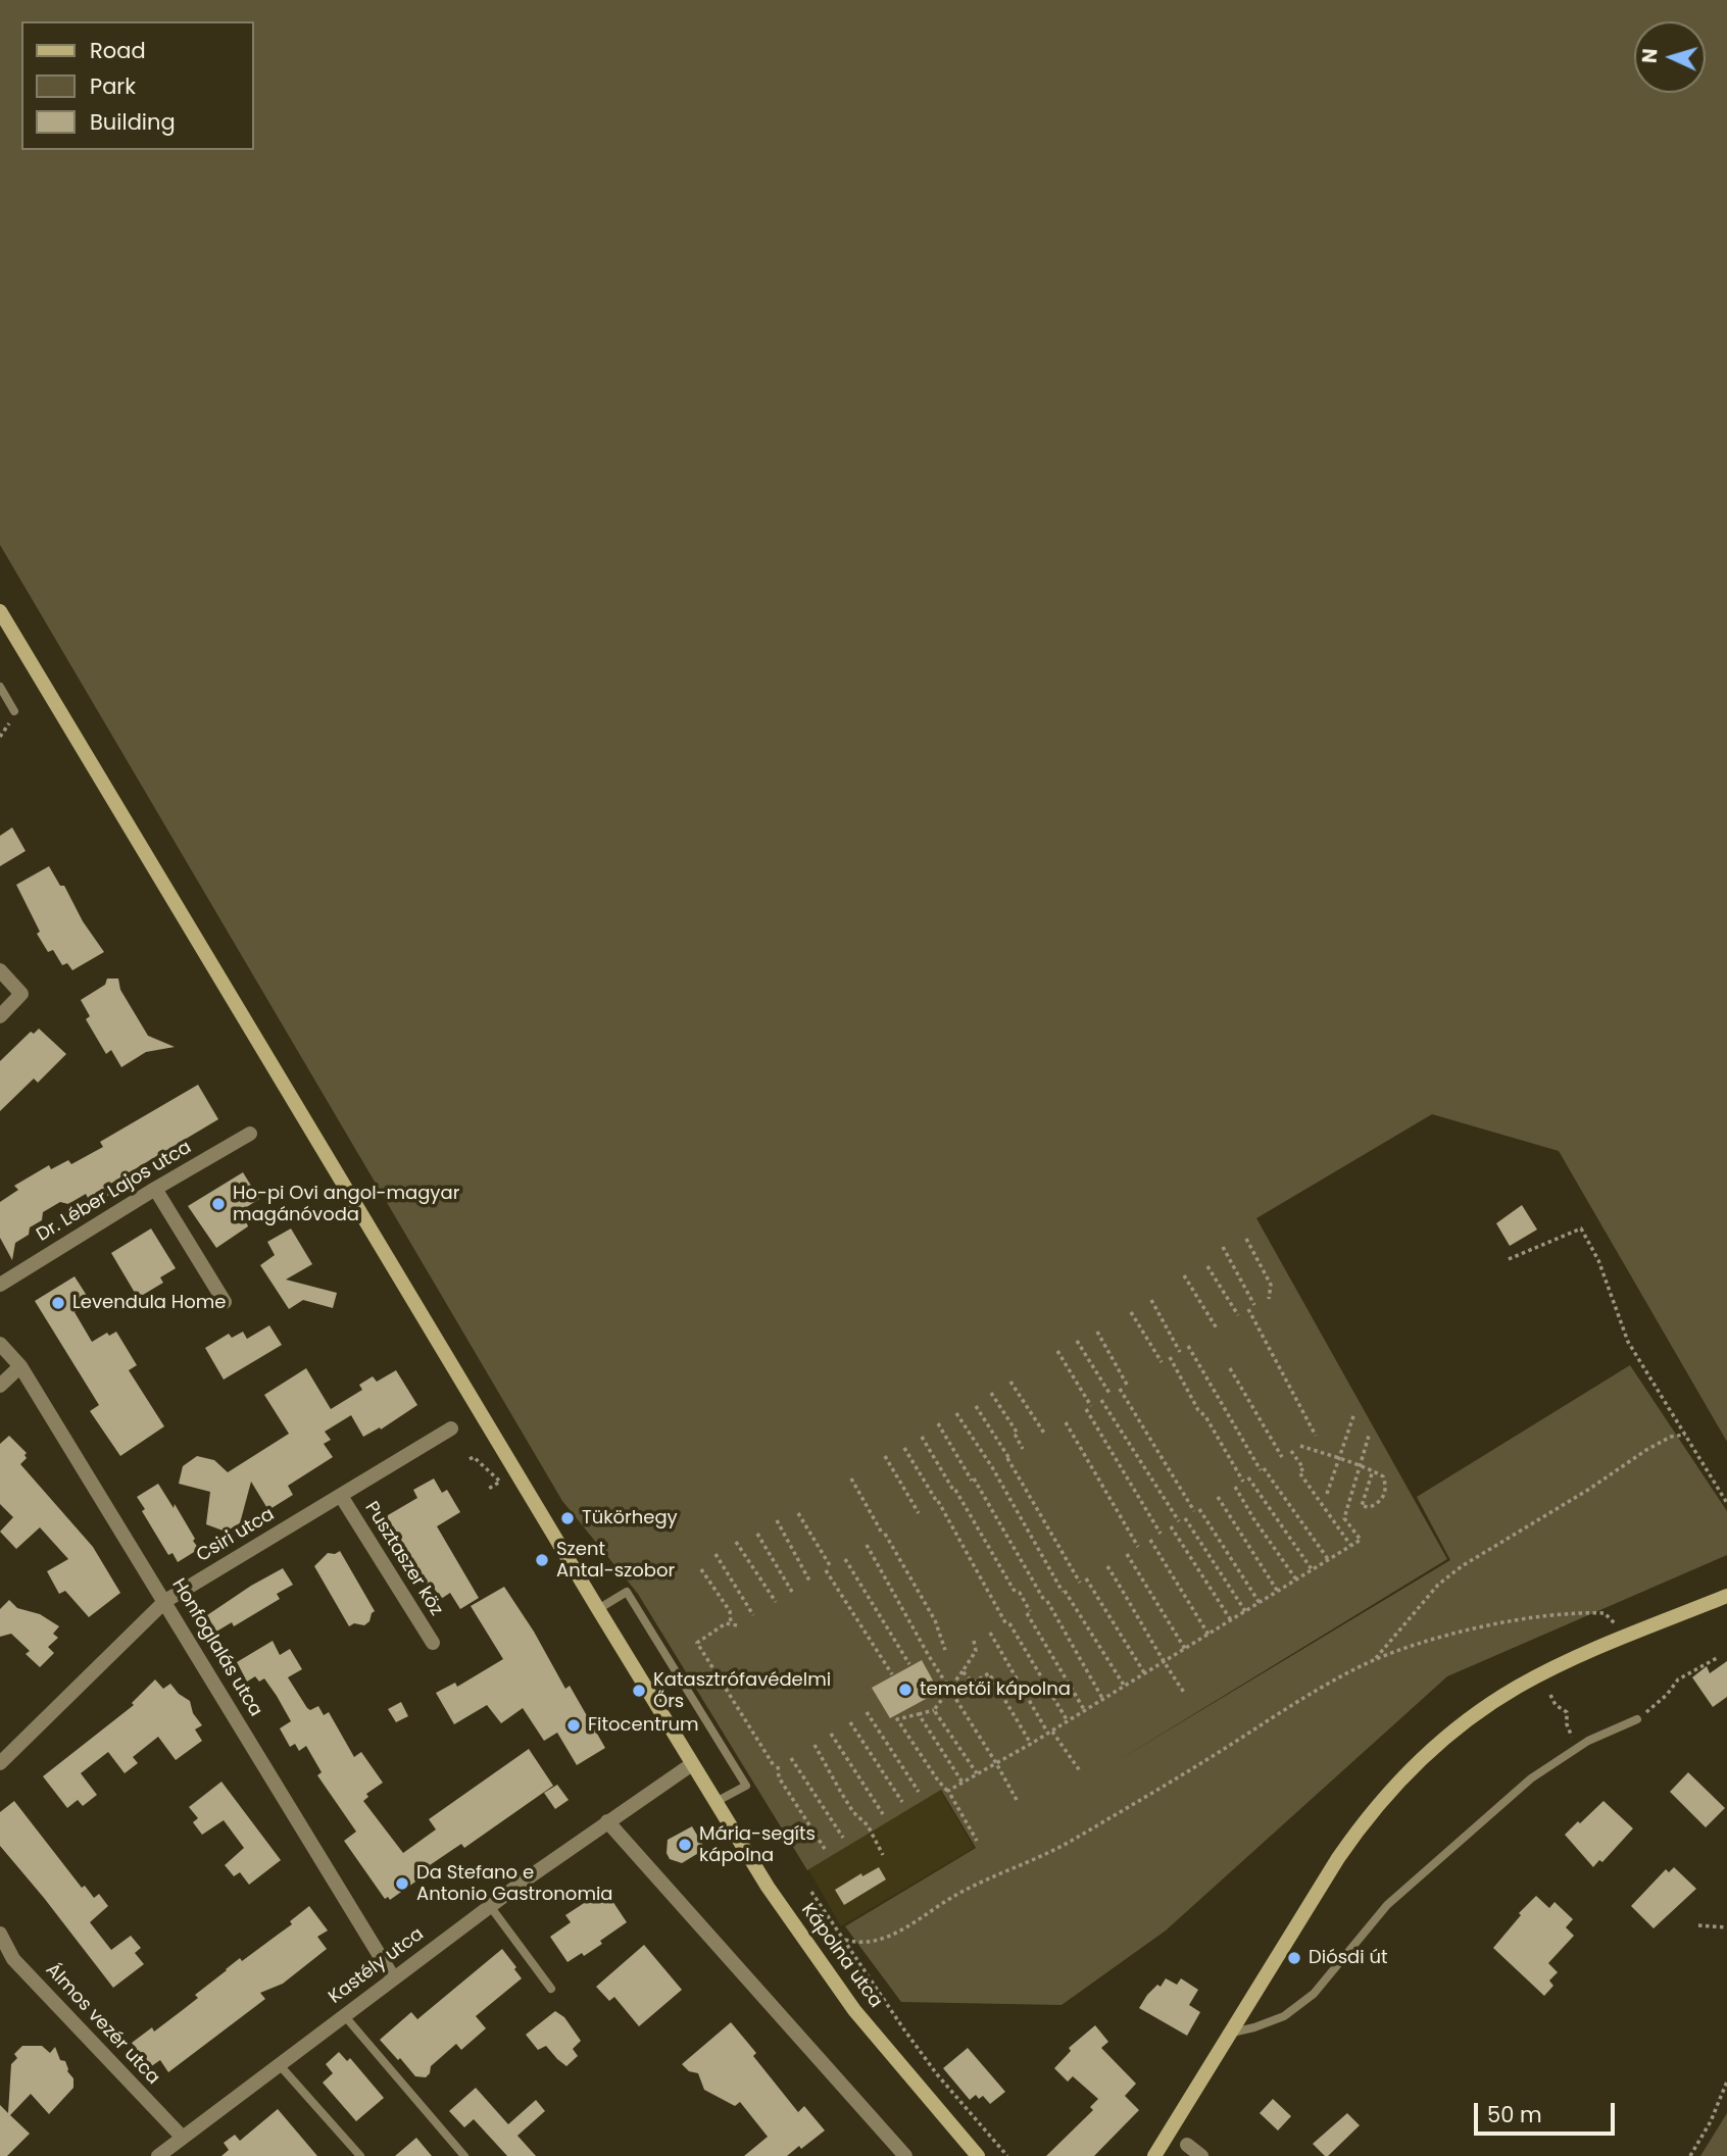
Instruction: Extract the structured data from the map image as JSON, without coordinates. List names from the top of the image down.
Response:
{
  "streets": {
    "main road": ["Kápolna utca"],
    "street": [
      "Dr. Léber Lajos utca",
      "Csiri utca",
      "Pusztaszer köz",
      "Honfoglalás utca",
      "Kastély utca",
      "Álmos vezér utca"
    ]
  },
  "crossings": [
    ["Csiri utca", "Pusztaszer köz"],
    ["Csiri utca", "Honfoglalás utca"],
    ["Honfoglalás utca", "Kastély utca"],
    ["Kápolna utca", "Kastély utca"],
    ["Kastély utca", "Álmos vezér utca"]
  ],
  "places": [
    "Ho-pi Ovi angol-magyar magánóvoda",
    "Levendula Home",
    "Tükörhegy",
    "Szent Antal-szobor",
    "temetői kápolna",
    "Katasztrófavédelmi Őrs",
    "Fitocentrum",
    "Mária-segíts kápolna",
    "Da Stefano e Antonio Gastronomia",
    "Diósdi út"
  ],
  "legend": ["Road", "Park", "Building"],
  "scale_bar": "50 m",
  "north": "left"
}
